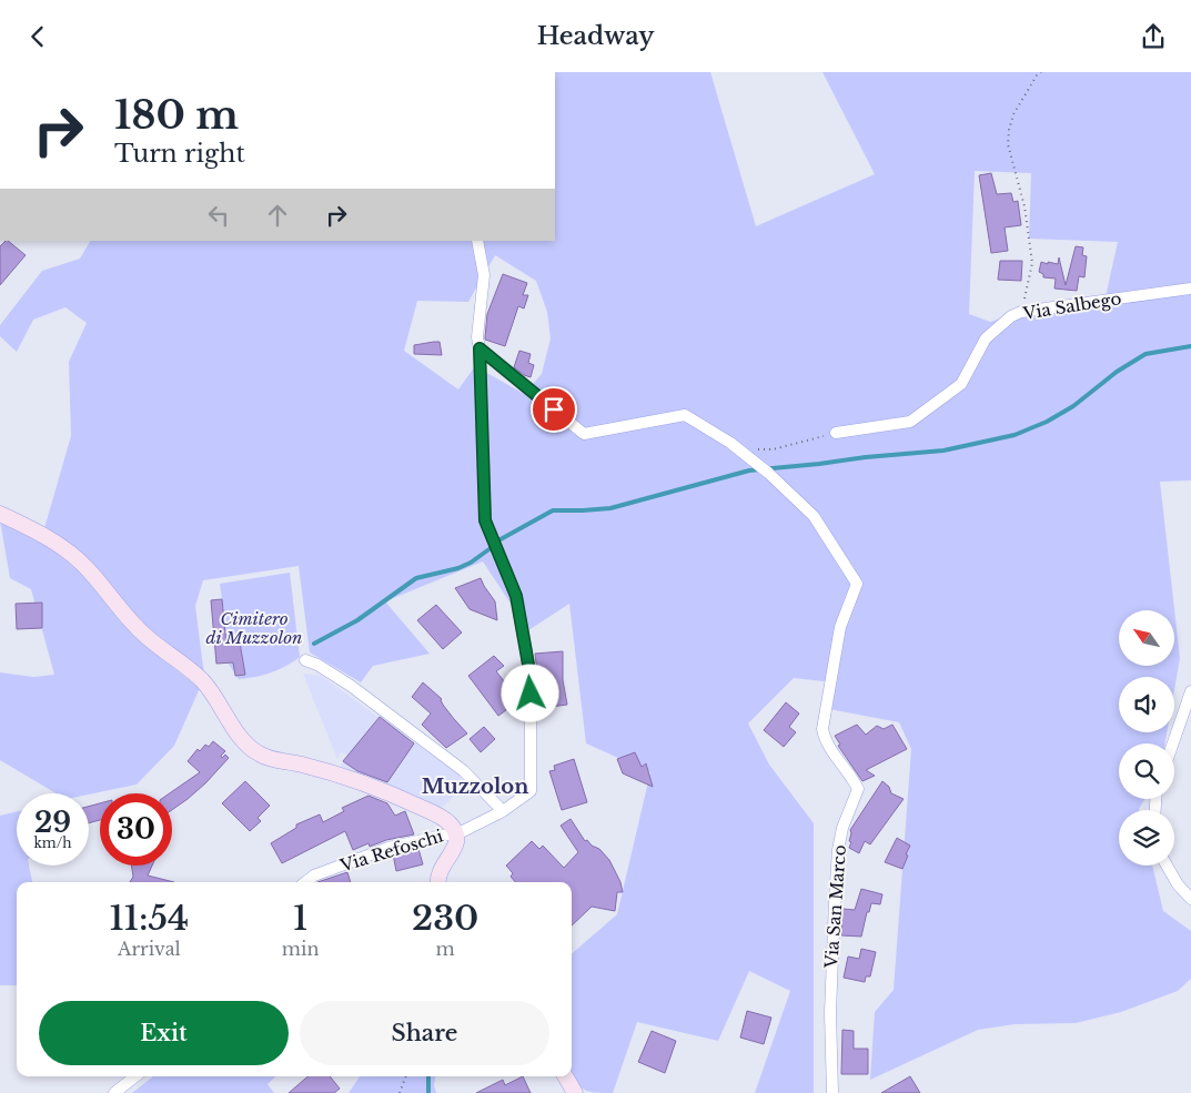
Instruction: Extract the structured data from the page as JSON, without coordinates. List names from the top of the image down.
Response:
{
  "streets": {
    "street": ["Via Salbego", "Via Refoschi", "Via San Marco"]
  },
  "districts": ["Muzzolon"],
  "parks": ["Cimitero di Muzzolon"],
  "north": "top left",
  "page": {
    "header": "Headway",
    "turn": ["180 m", "Turn right"],
    "speed": "29 km/h",
    "limit": "30",
    "eta": [
      "11:54",
      "Arrival",
      "1",
      "min",
      "230",
      "m"
    ],
    "buttons": ["Exit", "Share"]
  }
}
